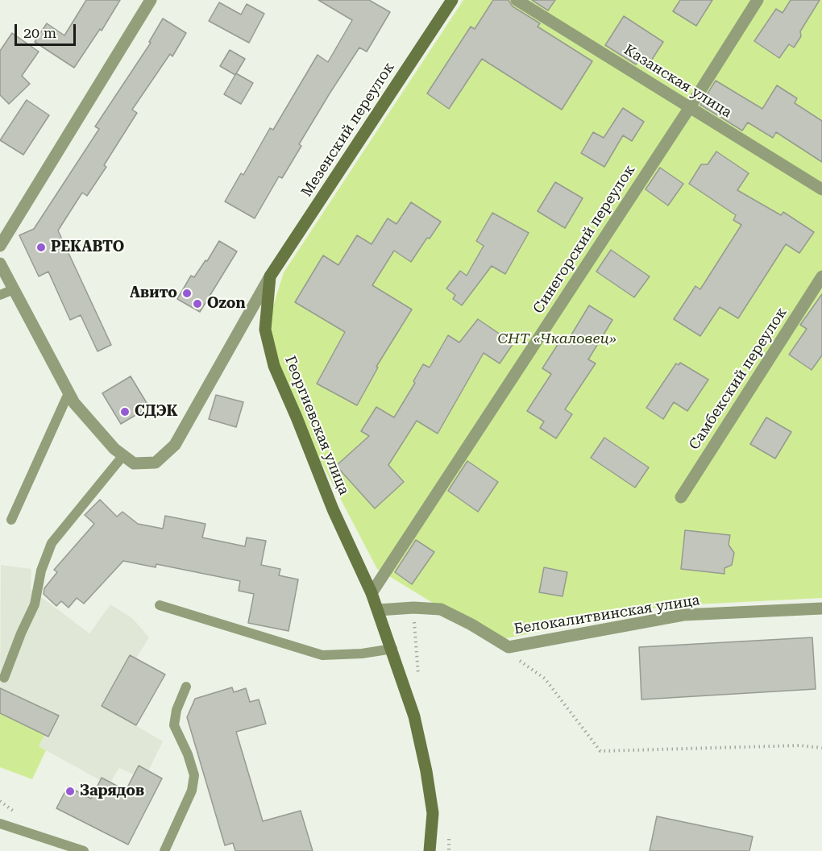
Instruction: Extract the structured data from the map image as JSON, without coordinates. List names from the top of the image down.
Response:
{
  "streets": {
    "street": [
      "Казанская улица",
      "Мезенский переулок",
      "Синегорский переулок",
      "Самбекский переулок",
      "Георгиевская улица",
      "Белокалитвинская улица"
    ]
  },
  "crossings": [
    ["Казанская улица", "Синегорский переулок"],
    ["Мезенский переулок", "Георгиевская улица"],
    ["Синегорский переулок", "Георгиевская улица"],
    ["Георгиевская улица", "Белокалитвинская улица"]
  ],
  "parks": ["СНТ «Чкаловец»"],
  "places": [
    "РЕКАВТО",
    "Авито",
    "Ozon",
    "СДЭК",
    "Зарядов"
  ],
  "scale_bar": "20 m"
}
